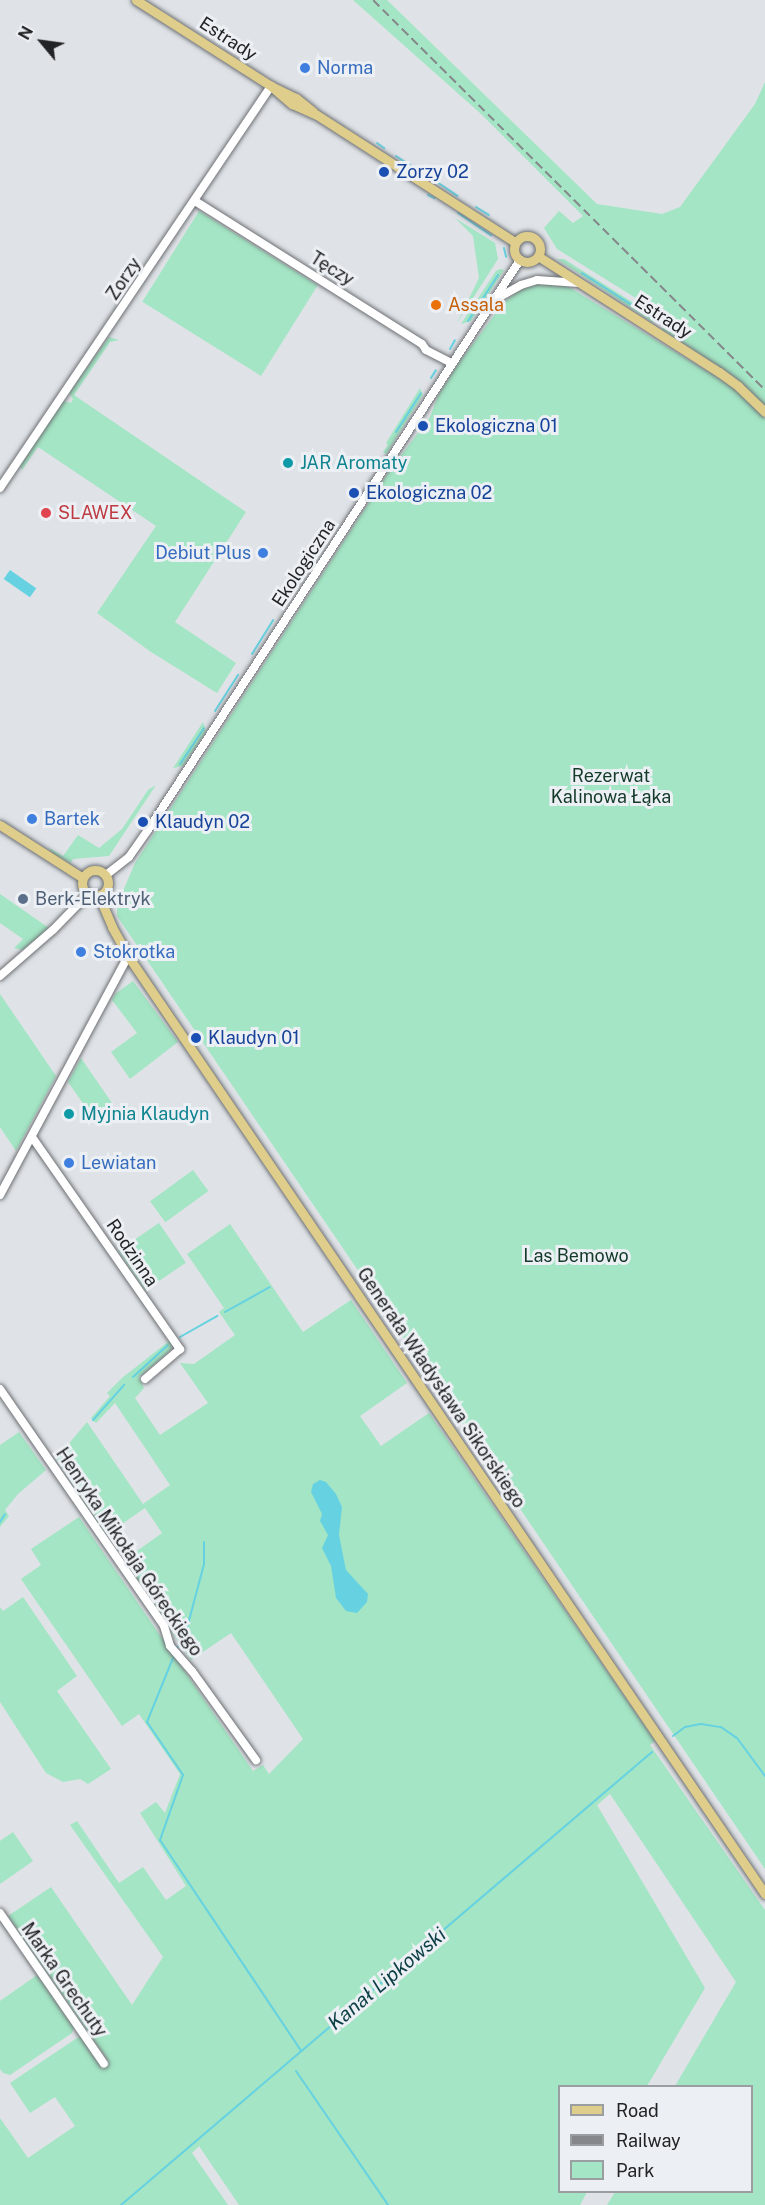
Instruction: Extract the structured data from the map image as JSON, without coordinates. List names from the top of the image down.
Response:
{
  "streets": {
    "main road": ["Estrady", "Generała Władysława Sikorskiego"],
    "street": [
      "Tęczy",
      "Zorzy",
      "Ekologiczna",
      "Rodzinna",
      "Henryka Mikołaja Góreckiego",
      "Marka Grechuty"
    ]
  },
  "crossings": [
    ["Estrady", "Zorzy"],
    ["Estrady", "Ekologiczna"],
    ["Tęczy", "Zorzy"],
    ["Tęczy", "Ekologiczna"],
    ["Ekologiczna", "Generała Władysława Sikorskiego"]
  ],
  "water": ["Kanał Lipkowski"],
  "parks": ["Rezerwat Kalinowa Łąka", "Las Bemowo"],
  "places": [
    "Norma",
    "Zorzy 02",
    "Assala",
    "Ekologiczna 01",
    "JAR Aromaty",
    "Ekologiczna 02",
    "SLAWEX",
    "Debiut Plus",
    "Bartek",
    "Klaudyn 02",
    "Berk-Elektryk",
    "Stokrotka",
    "Klaudyn 01",
    "Myjnia Klaudyn",
    "Lewiatan"
  ],
  "legend": ["Road", "Railway", "Park"],
  "north": "top left"
}
